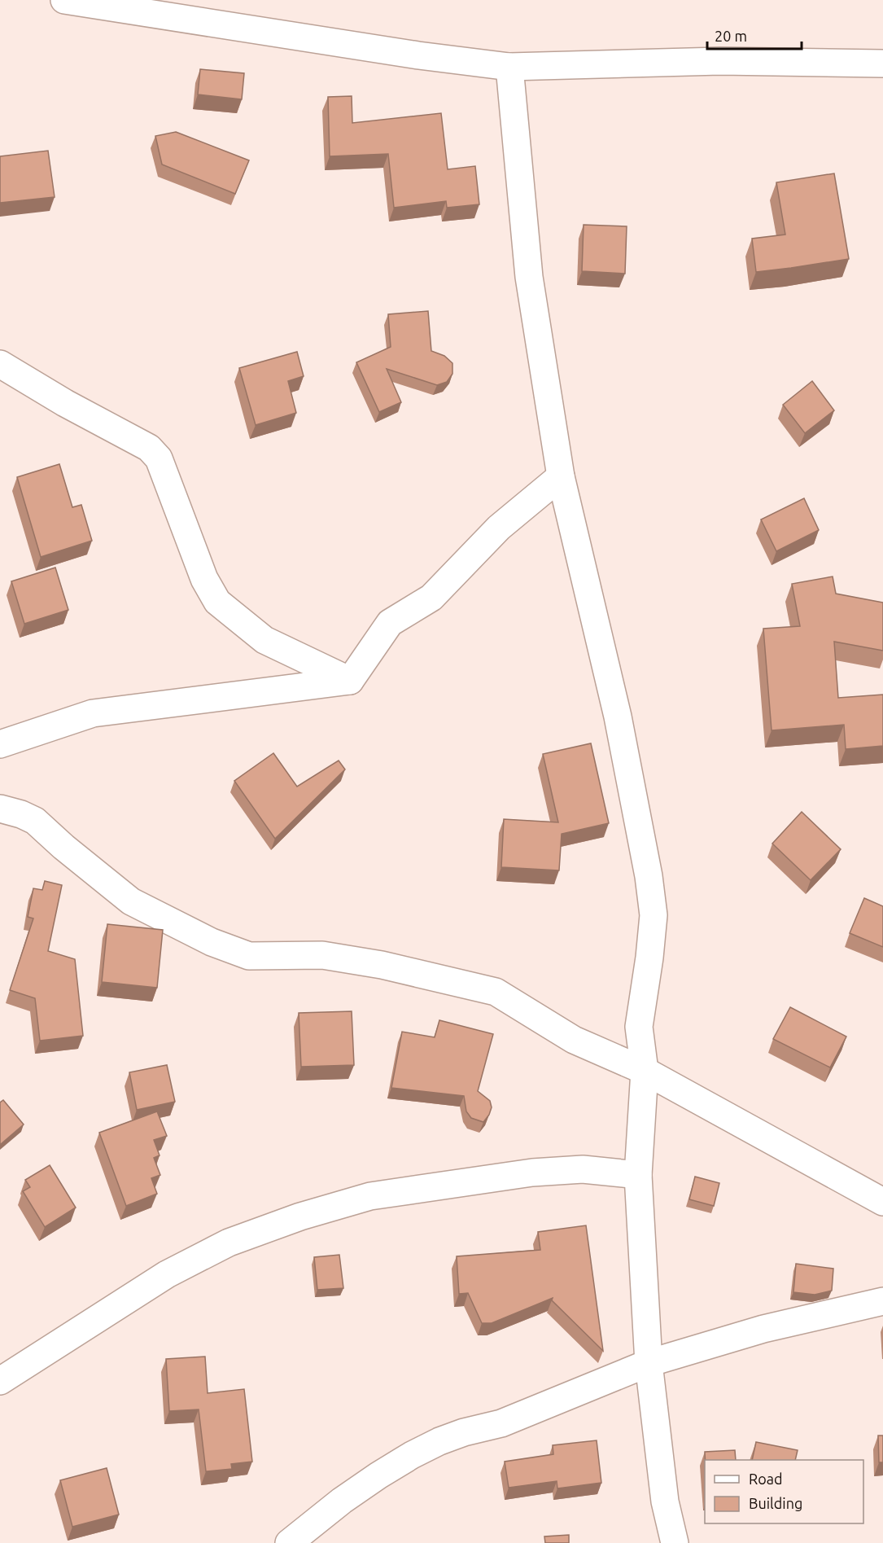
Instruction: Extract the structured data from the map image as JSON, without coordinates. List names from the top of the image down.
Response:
{
  "legend": ["Road", "Building"],
  "scale_bar": "20 m"
}
